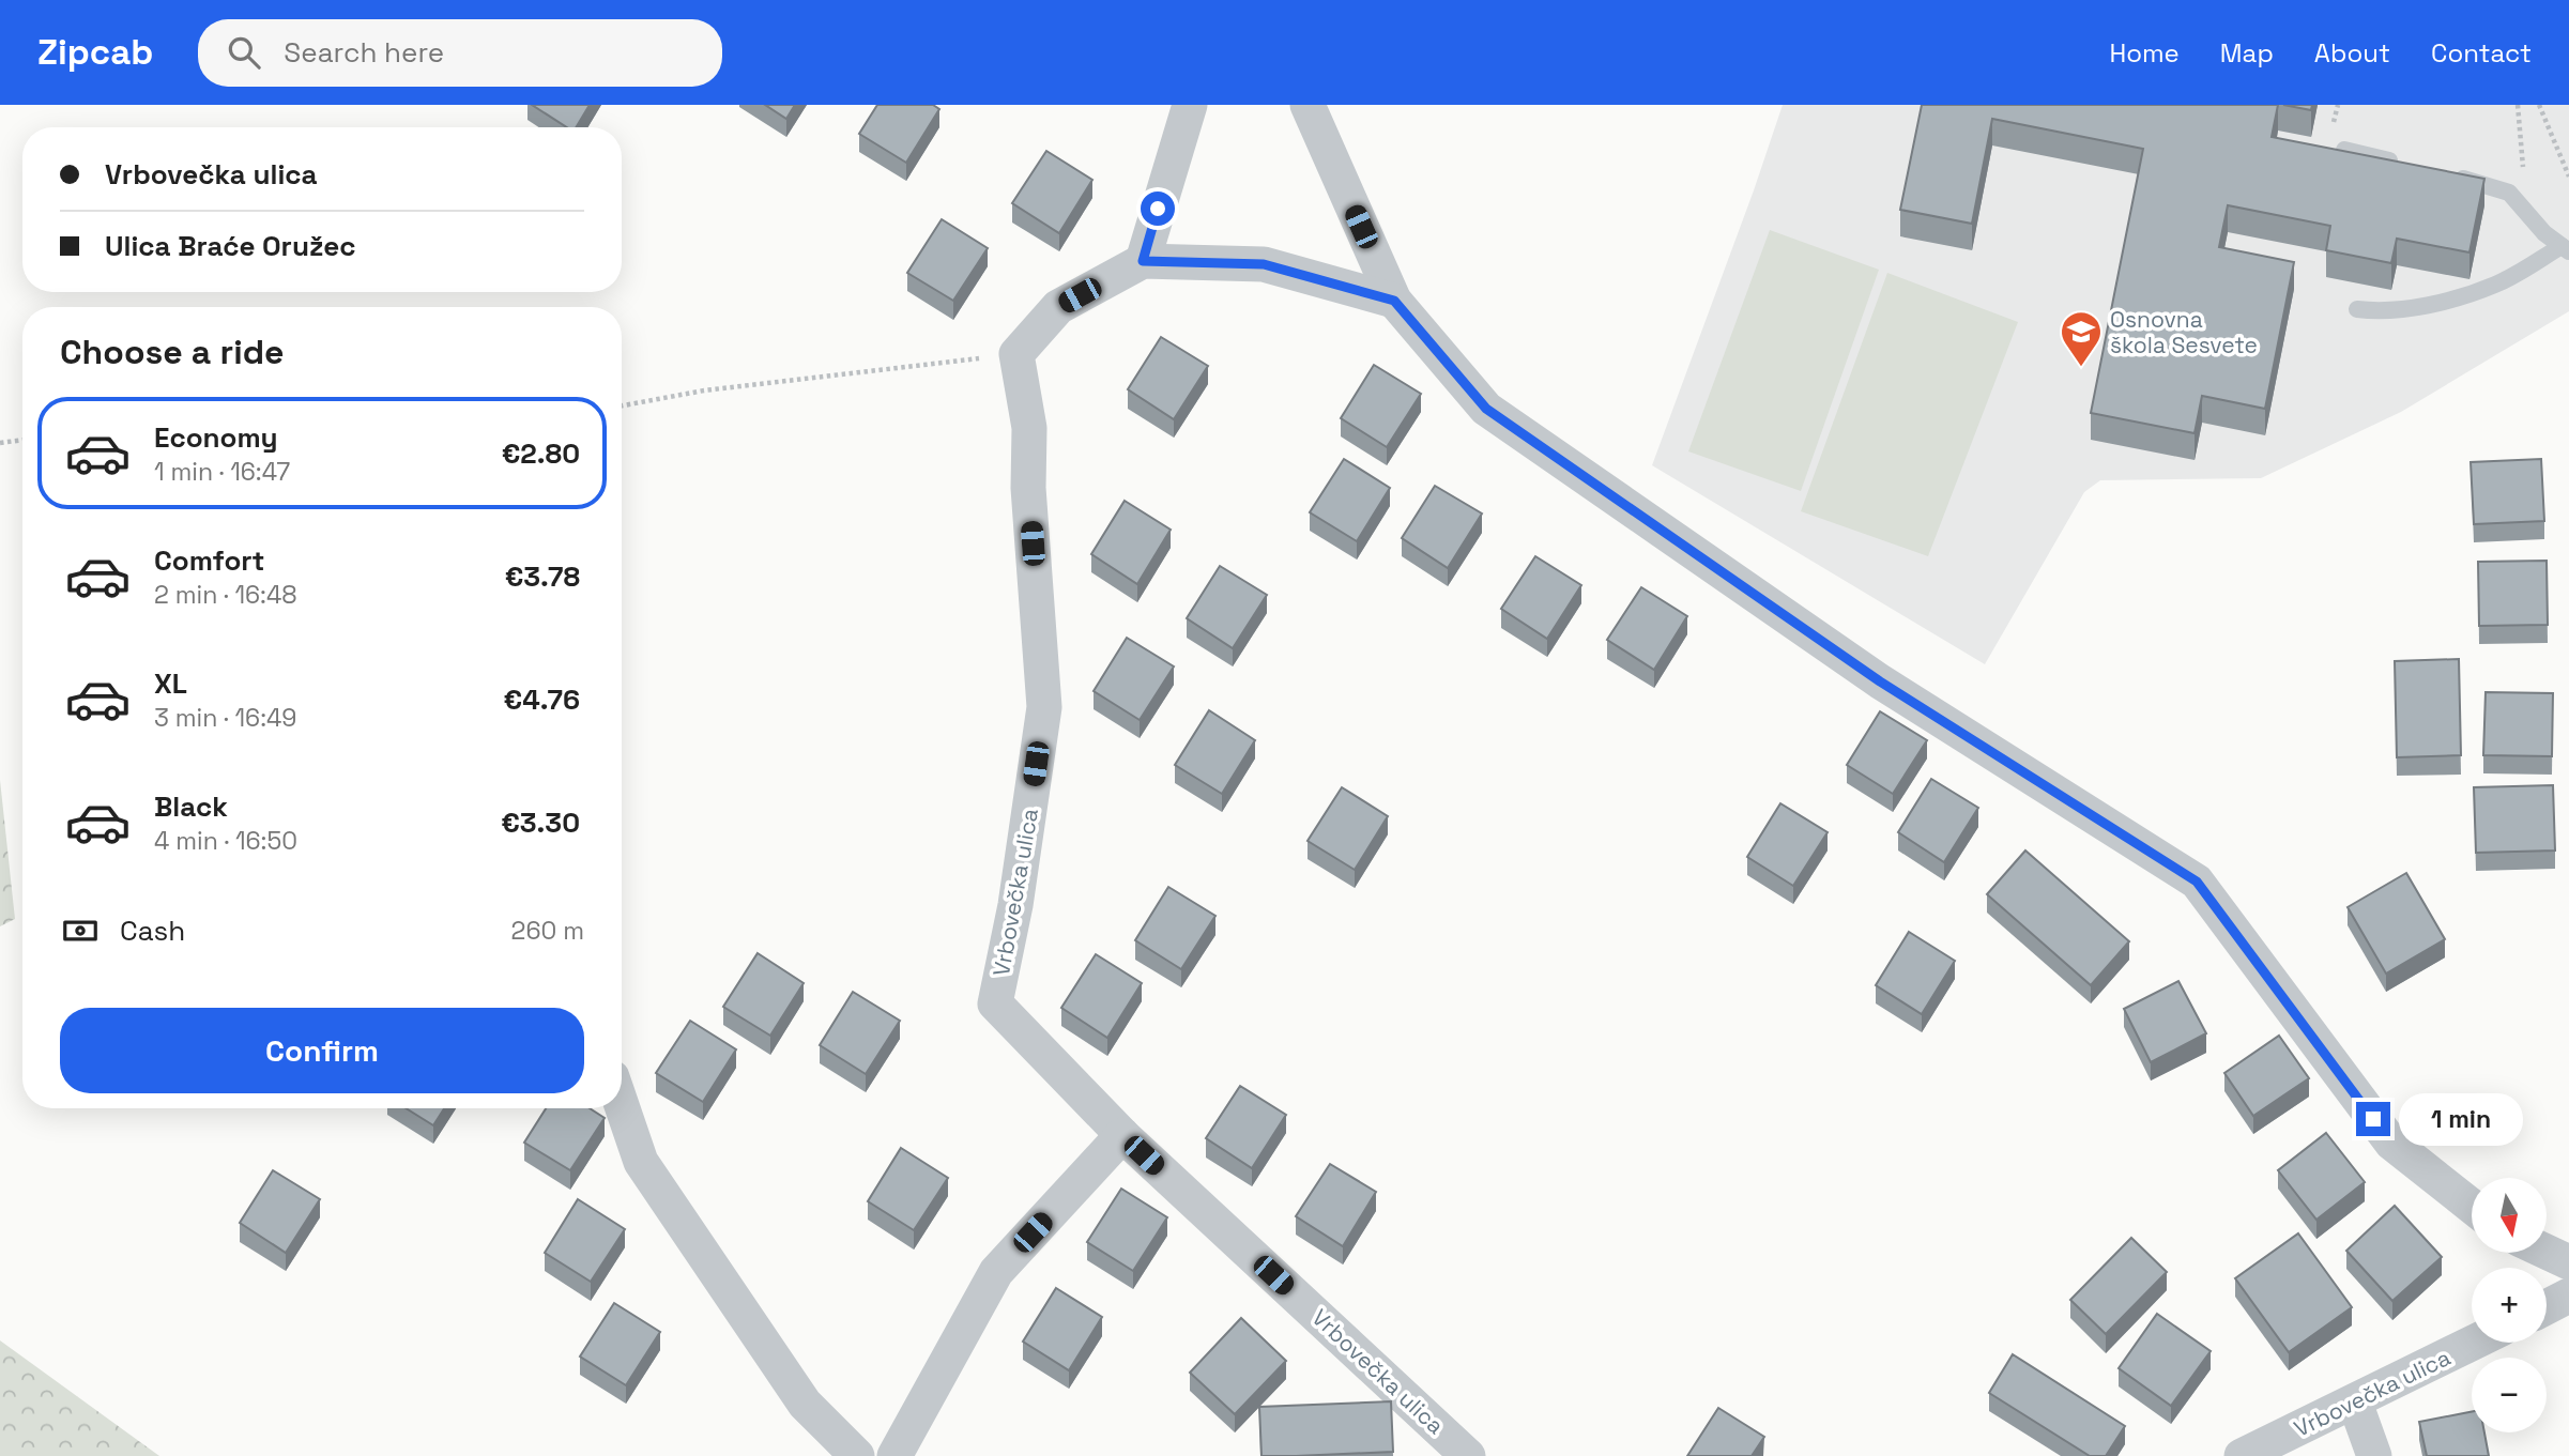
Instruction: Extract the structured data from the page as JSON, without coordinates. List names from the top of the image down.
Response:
{
  "streets": {
    "street": ["Vrbovečka ulica"]
  },
  "places": {
    "school or university": ["Osnovna škola Sesvete"]
  },
  "north": "bottom",
  "page": {
    "header": "Zipcab",
    "search": "Search here",
    "nav": [
      "Home",
      "Map",
      "About",
      "Contact"
    ],
    "banner": ["Vrbovečka ulica", "Ulica Braće Oružec"],
    "heading": "Choose a ride",
    "list": [
      {
        "name": "Economy",
        "note": "1 min · 16:47",
        "value": "€2.80"
      },
      {
        "name": "Comfort",
        "note": "2 min · 16:48",
        "value": "€3.78"
      },
      {
        "name": "XL",
        "note": "3 min · 16:49",
        "value": "€4.76"
      },
      {
        "name": "Black",
        "note": "4 min · 16:50",
        "value": "€3.30"
      }
    ],
    "pay": ["Cash", "260 m"],
    "buttons": "Confirm",
    "bubble": "1 min",
    "map_buttons": ["+", "−"]
  }
}
